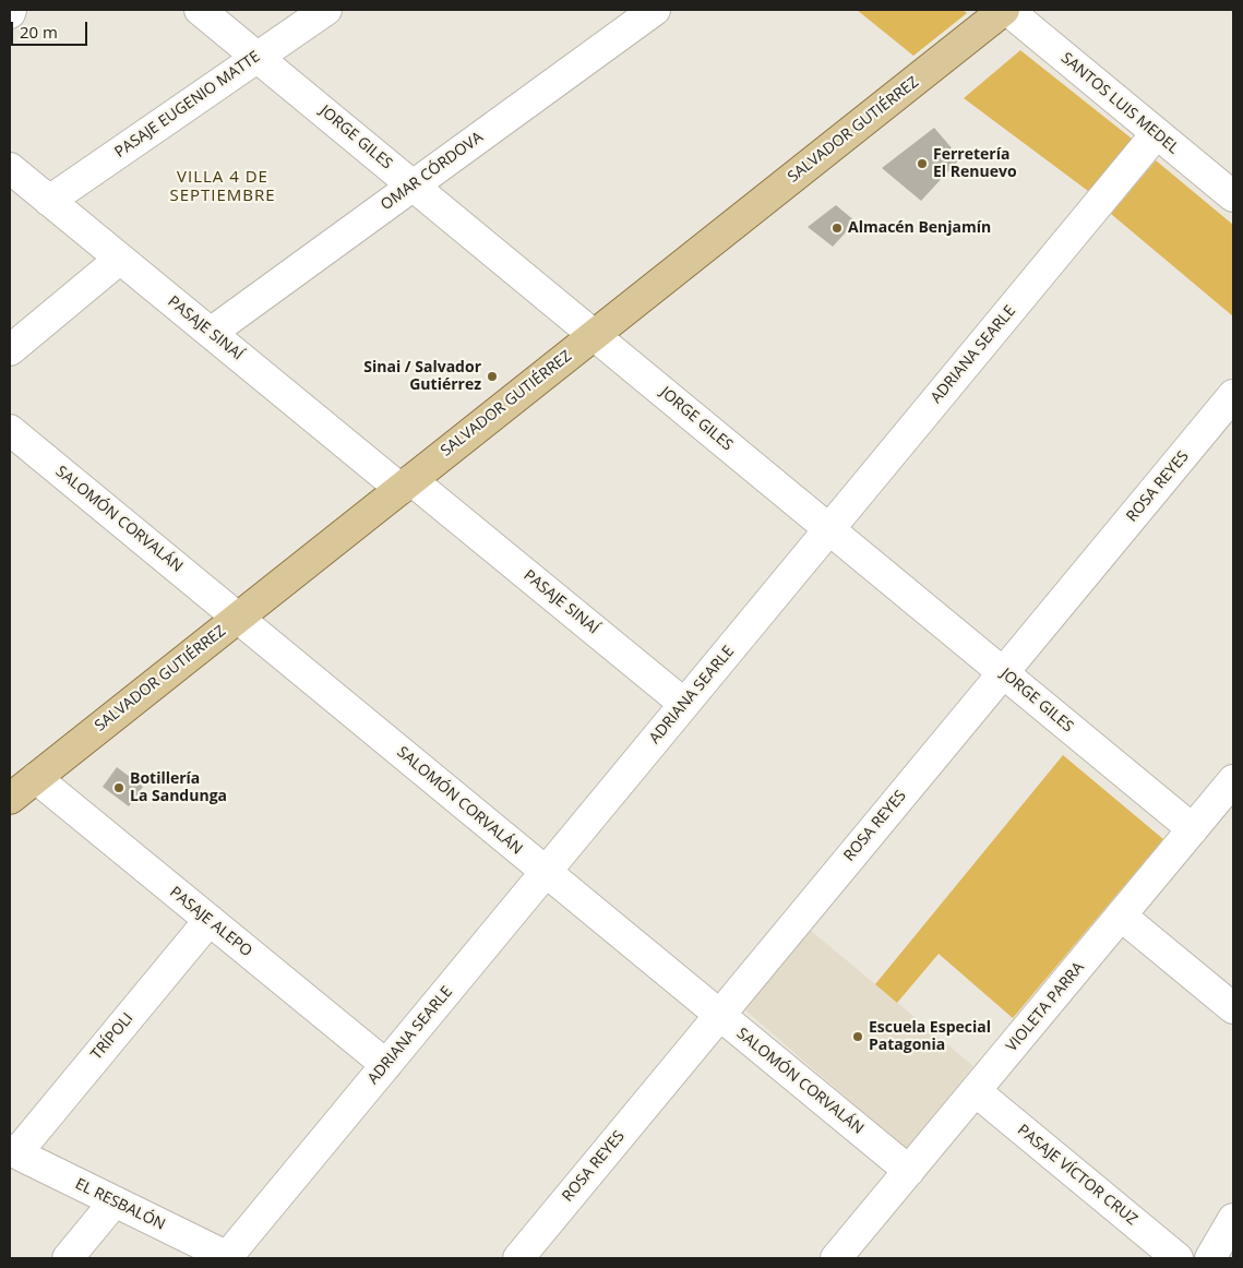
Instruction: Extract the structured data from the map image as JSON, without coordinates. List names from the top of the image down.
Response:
{
  "streets": {
    "main road": ["SALVADOR GUTIÉRREZ"],
    "street": [
      "SANTOS LUIS MEDEL",
      "PASAJE EUGENIO MATTE",
      "JORGE GILES",
      "OMAR CÓRDOVA",
      "PASAJE SINAÍ",
      "ADRIANA SEARLE",
      "ROSA REYES",
      "SALOMÓN CORVALÁN",
      "PASAJE ALEPO",
      "VIOLETA PARRA",
      "TRÍPOLI",
      "PASAJE VÍCTOR CRUZ",
      "EL RESBALÓN"
    ]
  },
  "crossings": [
    ["SANTOS LUIS MEDEL", "SALVADOR GUTIÉRREZ"],
    ["SANTOS LUIS MEDEL", "ADRIANA SEARLE"],
    ["PASAJE EUGENIO MATTE", "JORGE GILES"],
    ["PASAJE EUGENIO MATTE", "PASAJE SINAÍ"],
    ["SALVADOR GUTIÉRREZ", "JORGE GILES"],
    ["SALVADOR GUTIÉRREZ", "PASAJE SINAÍ"],
    ["SALVADOR GUTIÉRREZ", "SALOMÓN CORVALÁN"],
    ["SALVADOR GUTIÉRREZ", "PASAJE ALEPO"],
    ["JORGE GILES", "OMAR CÓRDOVA"],
    ["JORGE GILES", "ADRIANA SEARLE"],
    ["JORGE GILES", "ROSA REYES"],
    ["JORGE GILES", "VIOLETA PARRA"],
    ["OMAR CÓRDOVA", "PASAJE SINAÍ"],
    ["PASAJE SINAÍ", "ADRIANA SEARLE"],
    ["ADRIANA SEARLE", "SALOMÓN CORVALÁN"],
    ["ADRIANA SEARLE", "PASAJE ALEPO"],
    ["ADRIANA SEARLE", "EL RESBALÓN"],
    ["ROSA REYES", "SALOMÓN CORVALÁN"],
    ["SALOMÓN CORVALÁN", "VIOLETA PARRA"],
    ["PASAJE ALEPO", "TRÍPOLI"],
    ["VIOLETA PARRA", "PASAJE VÍCTOR CRUZ"],
    ["TRÍPOLI", "EL RESBALÓN"]
  ],
  "districts": ["VILLA 4 DE SEPTIEMBRE"],
  "places": [
    "Ferretería El Renuevo",
    "Almacén Benjamín",
    "Sinai / Salvador Gutiérrez",
    "Botillería La Sandunga",
    "Escuela Especial Patagonia"
  ],
  "scale_bar": "20 m"
}
